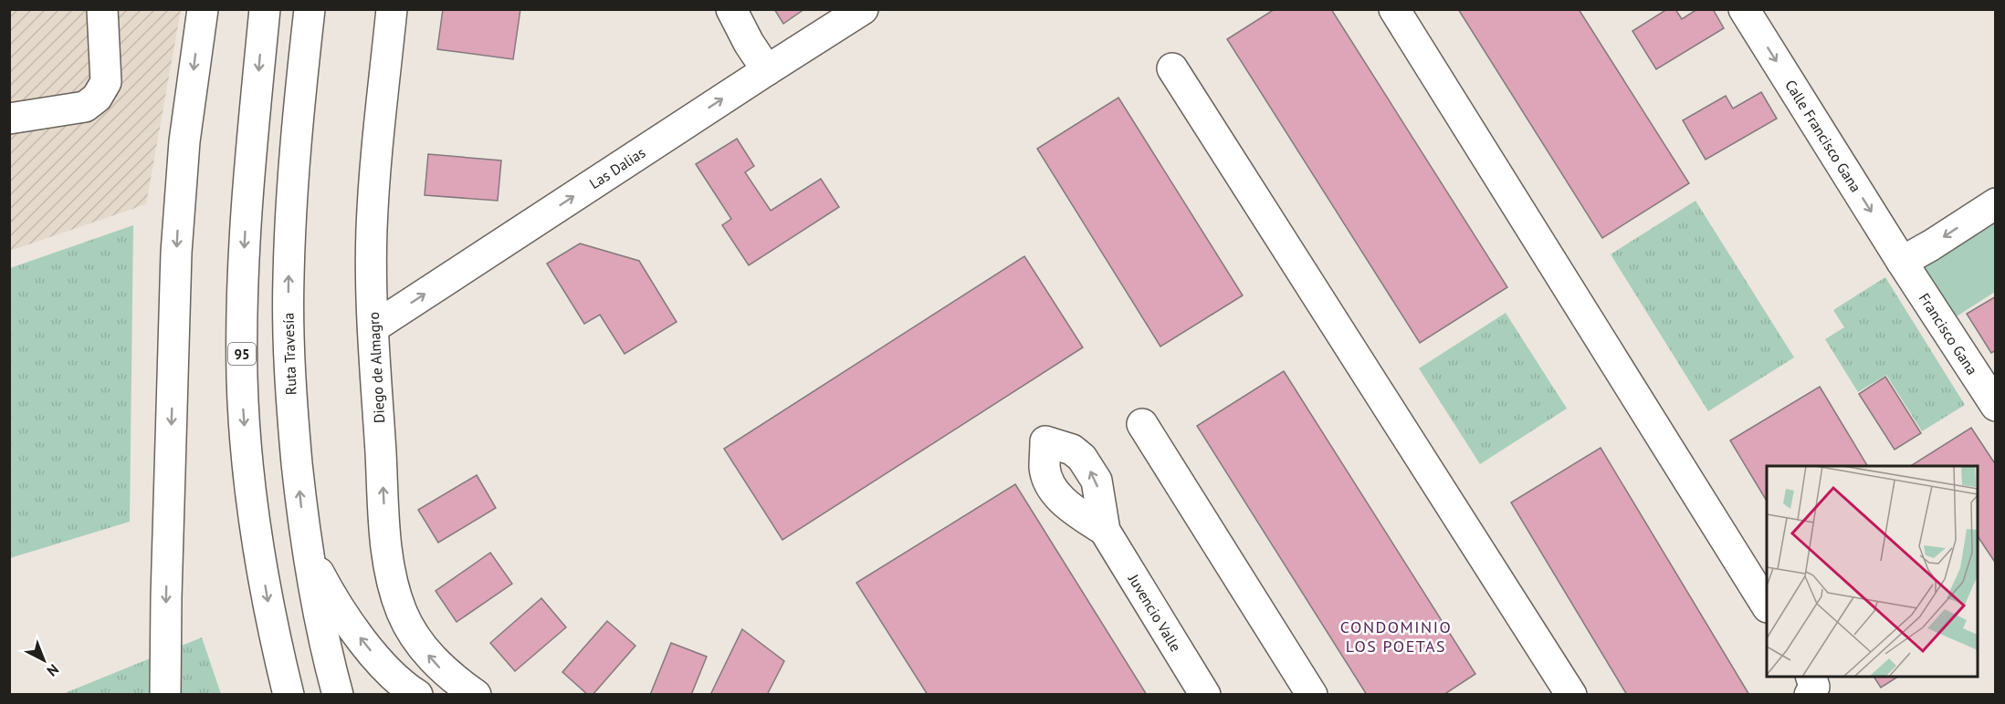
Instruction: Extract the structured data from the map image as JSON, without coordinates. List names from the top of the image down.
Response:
{
  "streets": {
    "main road": [
      "Calle Francisco Gana",
      "Las Dalias",
      "Francisco Gana",
      "95",
      "Ruta Travesía",
      "Diego de Almagro",
      "Juvencio Valle"
    ]
  },
  "crossings": [
    ["Calle Francisco Gana", "Francisco Gana"],
    ["Las Dalias", "Diego de Almagro"]
  ],
  "one_way": ["Calle Francisco Gana", "Las Dalias"],
  "districts": ["CONDOMINIO LOS POETAS"],
  "north": "bottom right"
}
